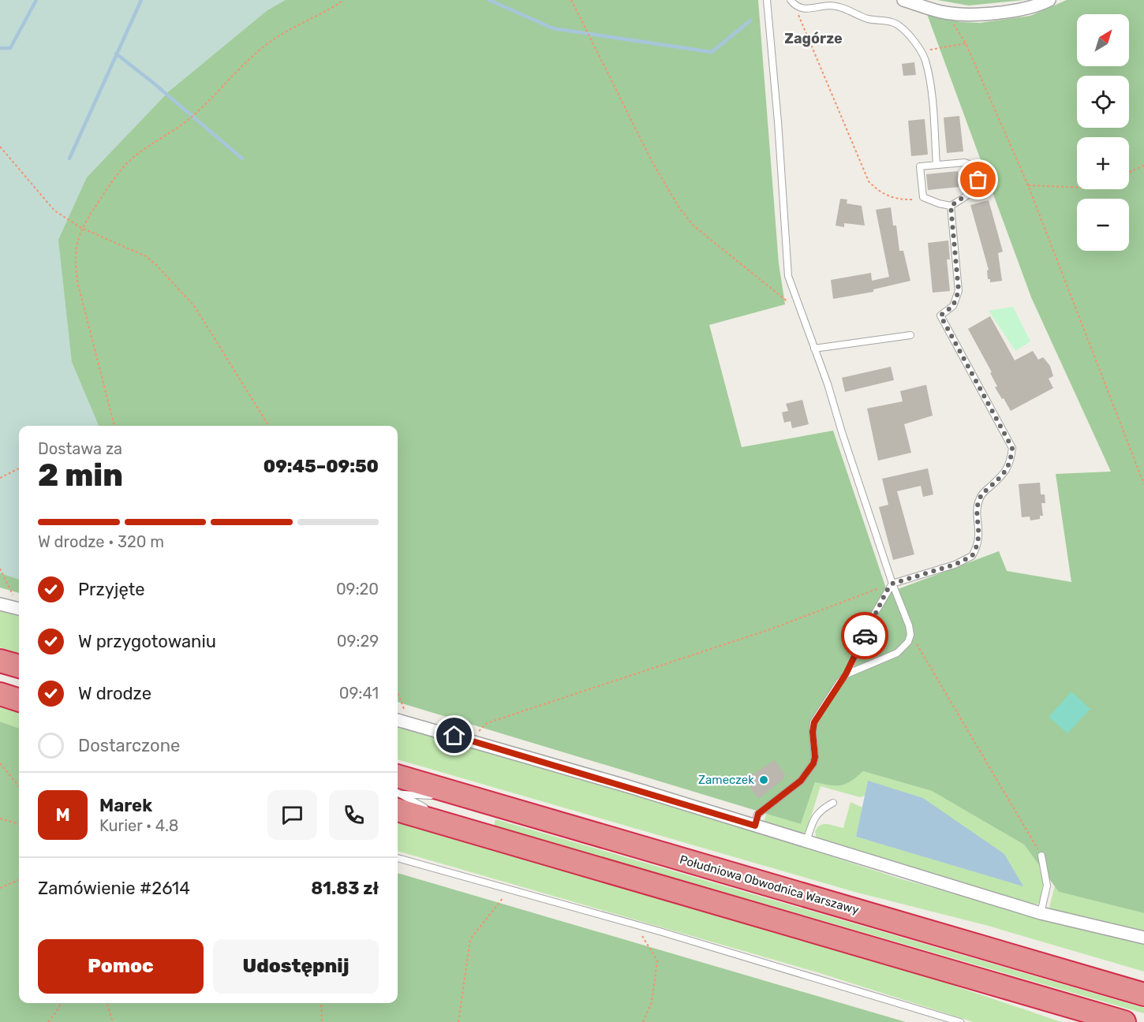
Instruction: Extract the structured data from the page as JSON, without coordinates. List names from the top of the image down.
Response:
{
  "streets": {
    "highway": ["Południowa Obwodnica Warszawy"]
  },
  "districts": ["Zagórze"],
  "places": ["Zameczek"],
  "north": "top right",
  "page": {
    "map_buttons": ["+", "−"],
    "heading": ["2 min", "Dostawa za", "09:45–09:50"],
    "panel": [
      "Marek",
      "Kurier · 4.8",
      "Zamówienie #2614",
      "81.83 zł"
    ],
    "bar": "W drodze · 320 m",
    "list": [
      ["Przyjęte", "09:20"],
      ["W przygotowaniu", "09:29"],
      ["W drodze", "09:41"],
      "Dostarczone"
    ],
    "round": "M",
    "buttons": ["Pomoc", "Udostępnij"]
  }
}
